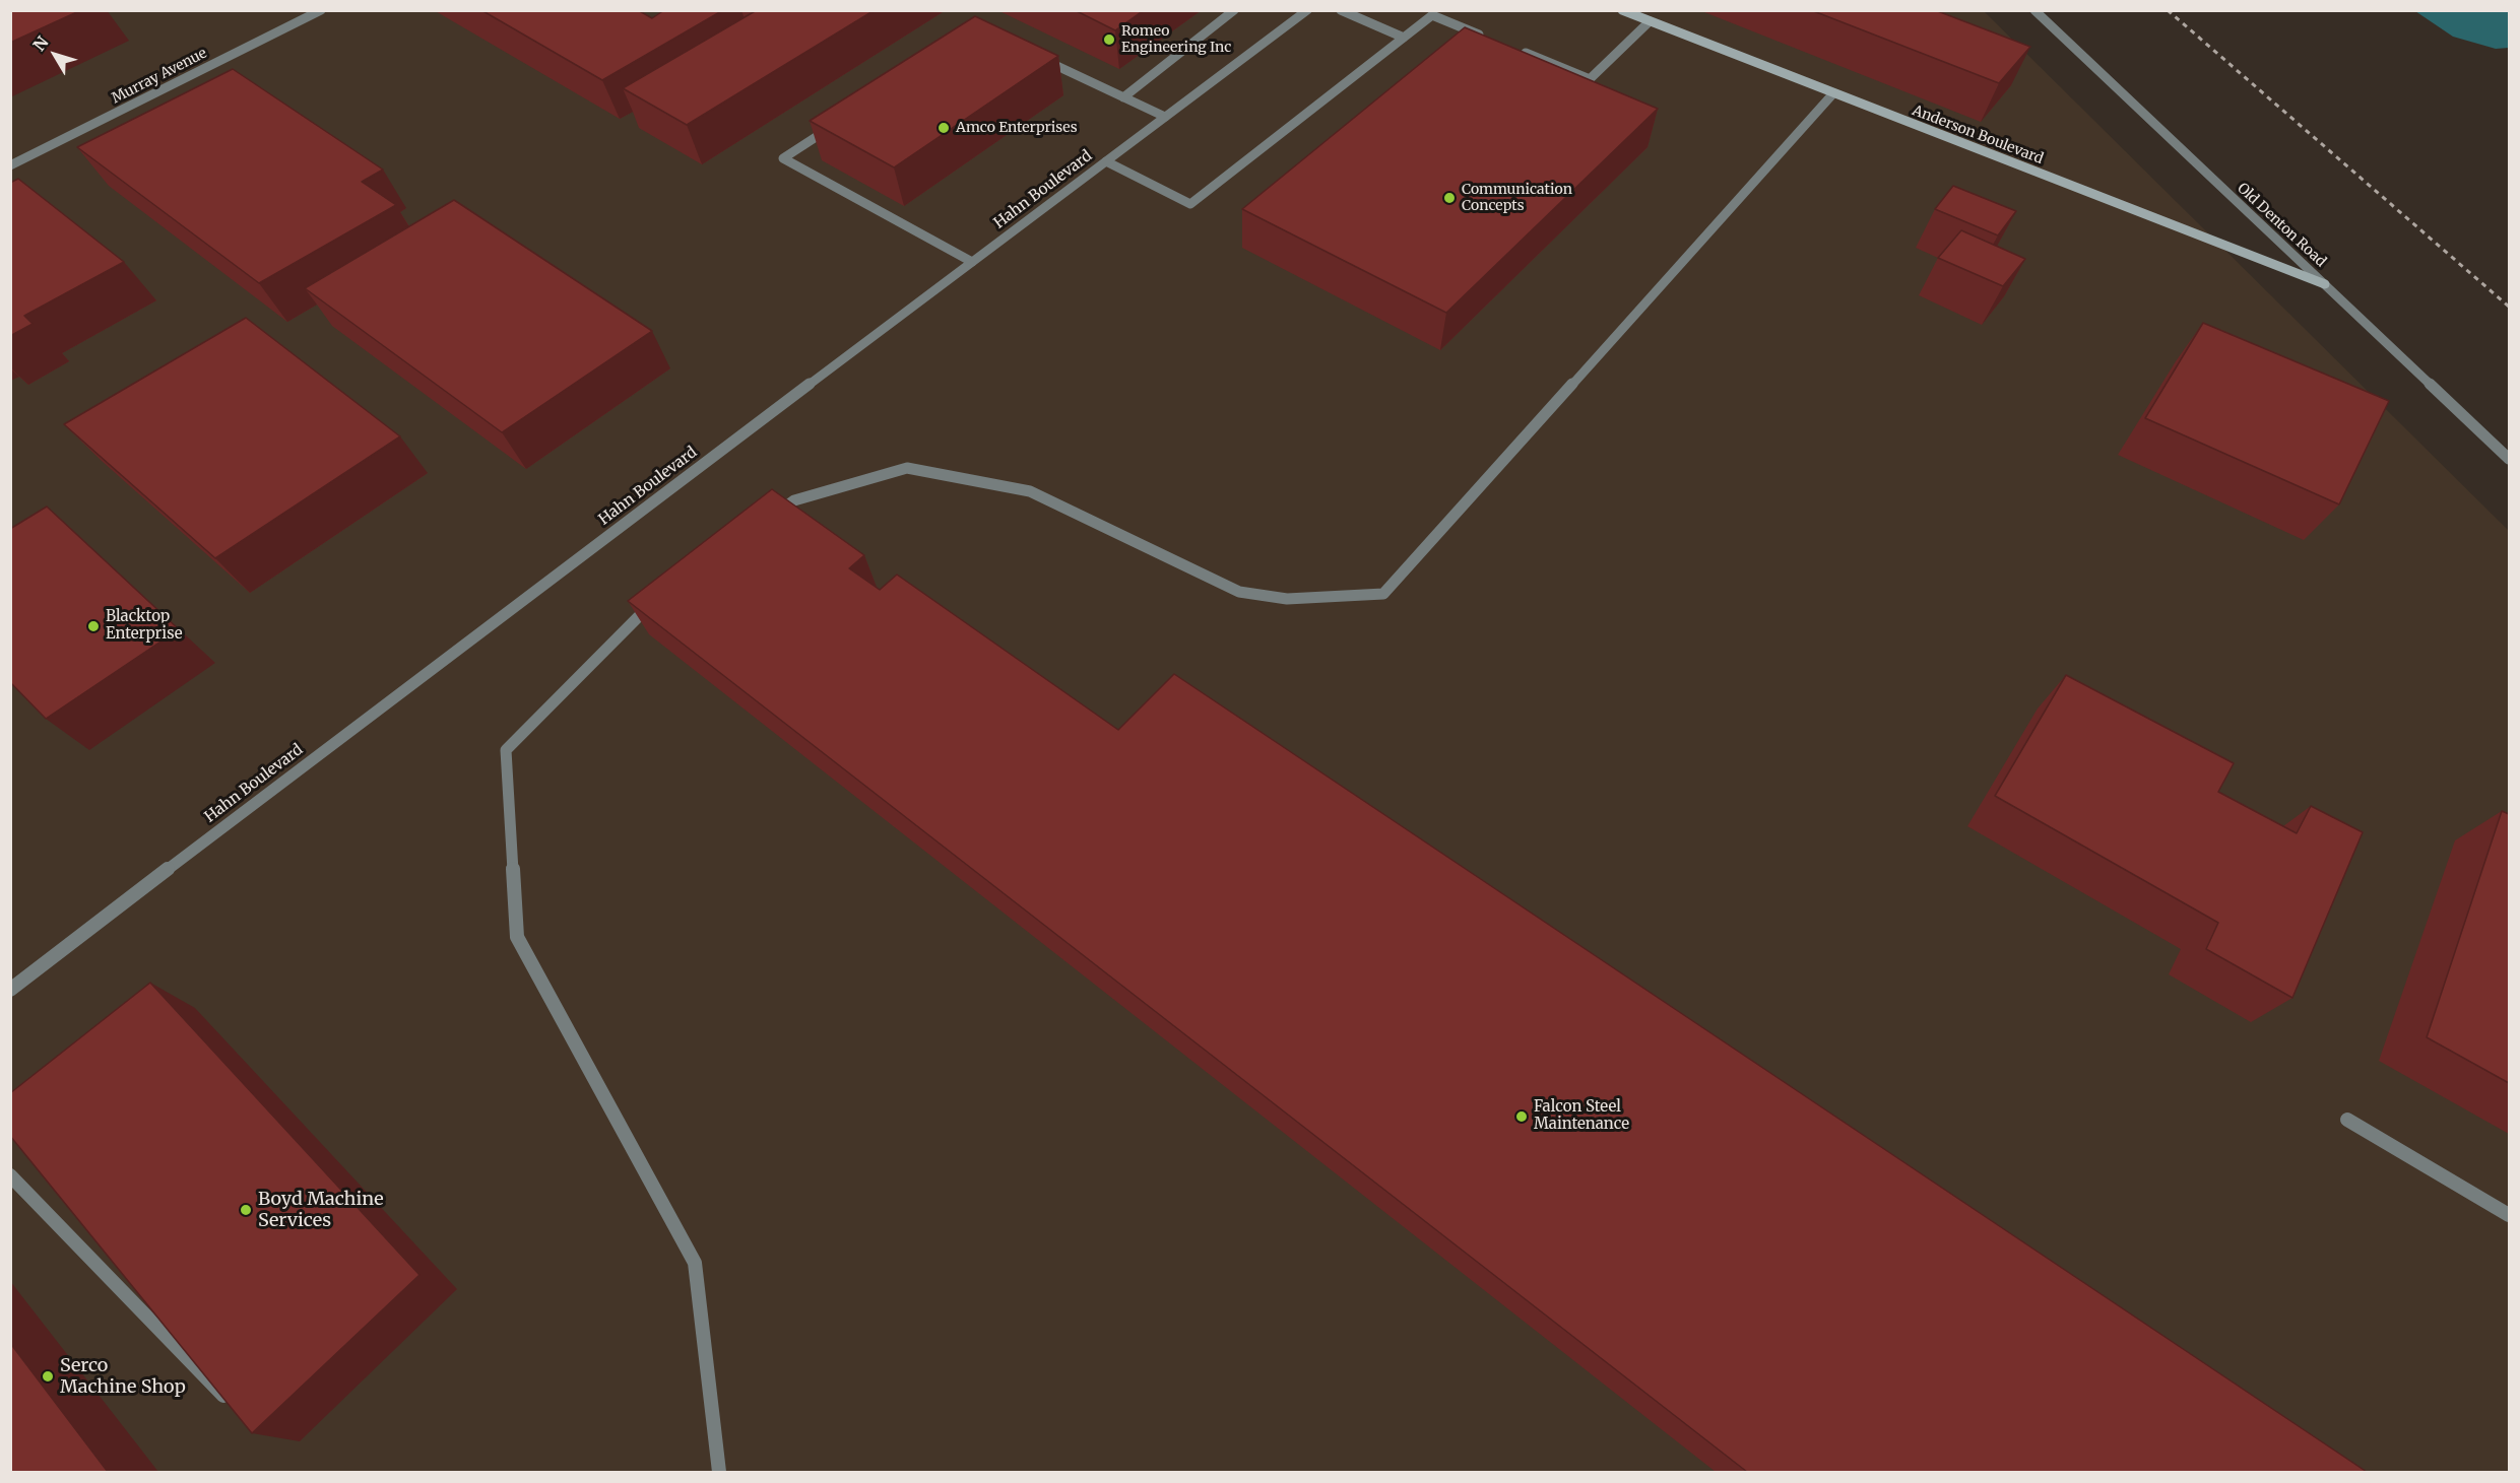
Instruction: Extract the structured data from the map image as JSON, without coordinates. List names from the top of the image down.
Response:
{
  "streets": {
    "street": [
      "Murray Avenue",
      "Anderson Boulevard",
      "Hahn Boulevard",
      "Old Denton Road"
    ]
  },
  "crossings": [
    ["Anderson Boulevard", "Old Denton Road"]
  ],
  "places": [
    "Romeo Engineering Inc",
    "Amco Enterprises",
    "Communication Concepts",
    "Blacktop Enterprise",
    "Falcon Steel Maintenance",
    "Boyd Machine Services",
    "Serco Machine Shop"
  ],
  "north": "top left"
}
